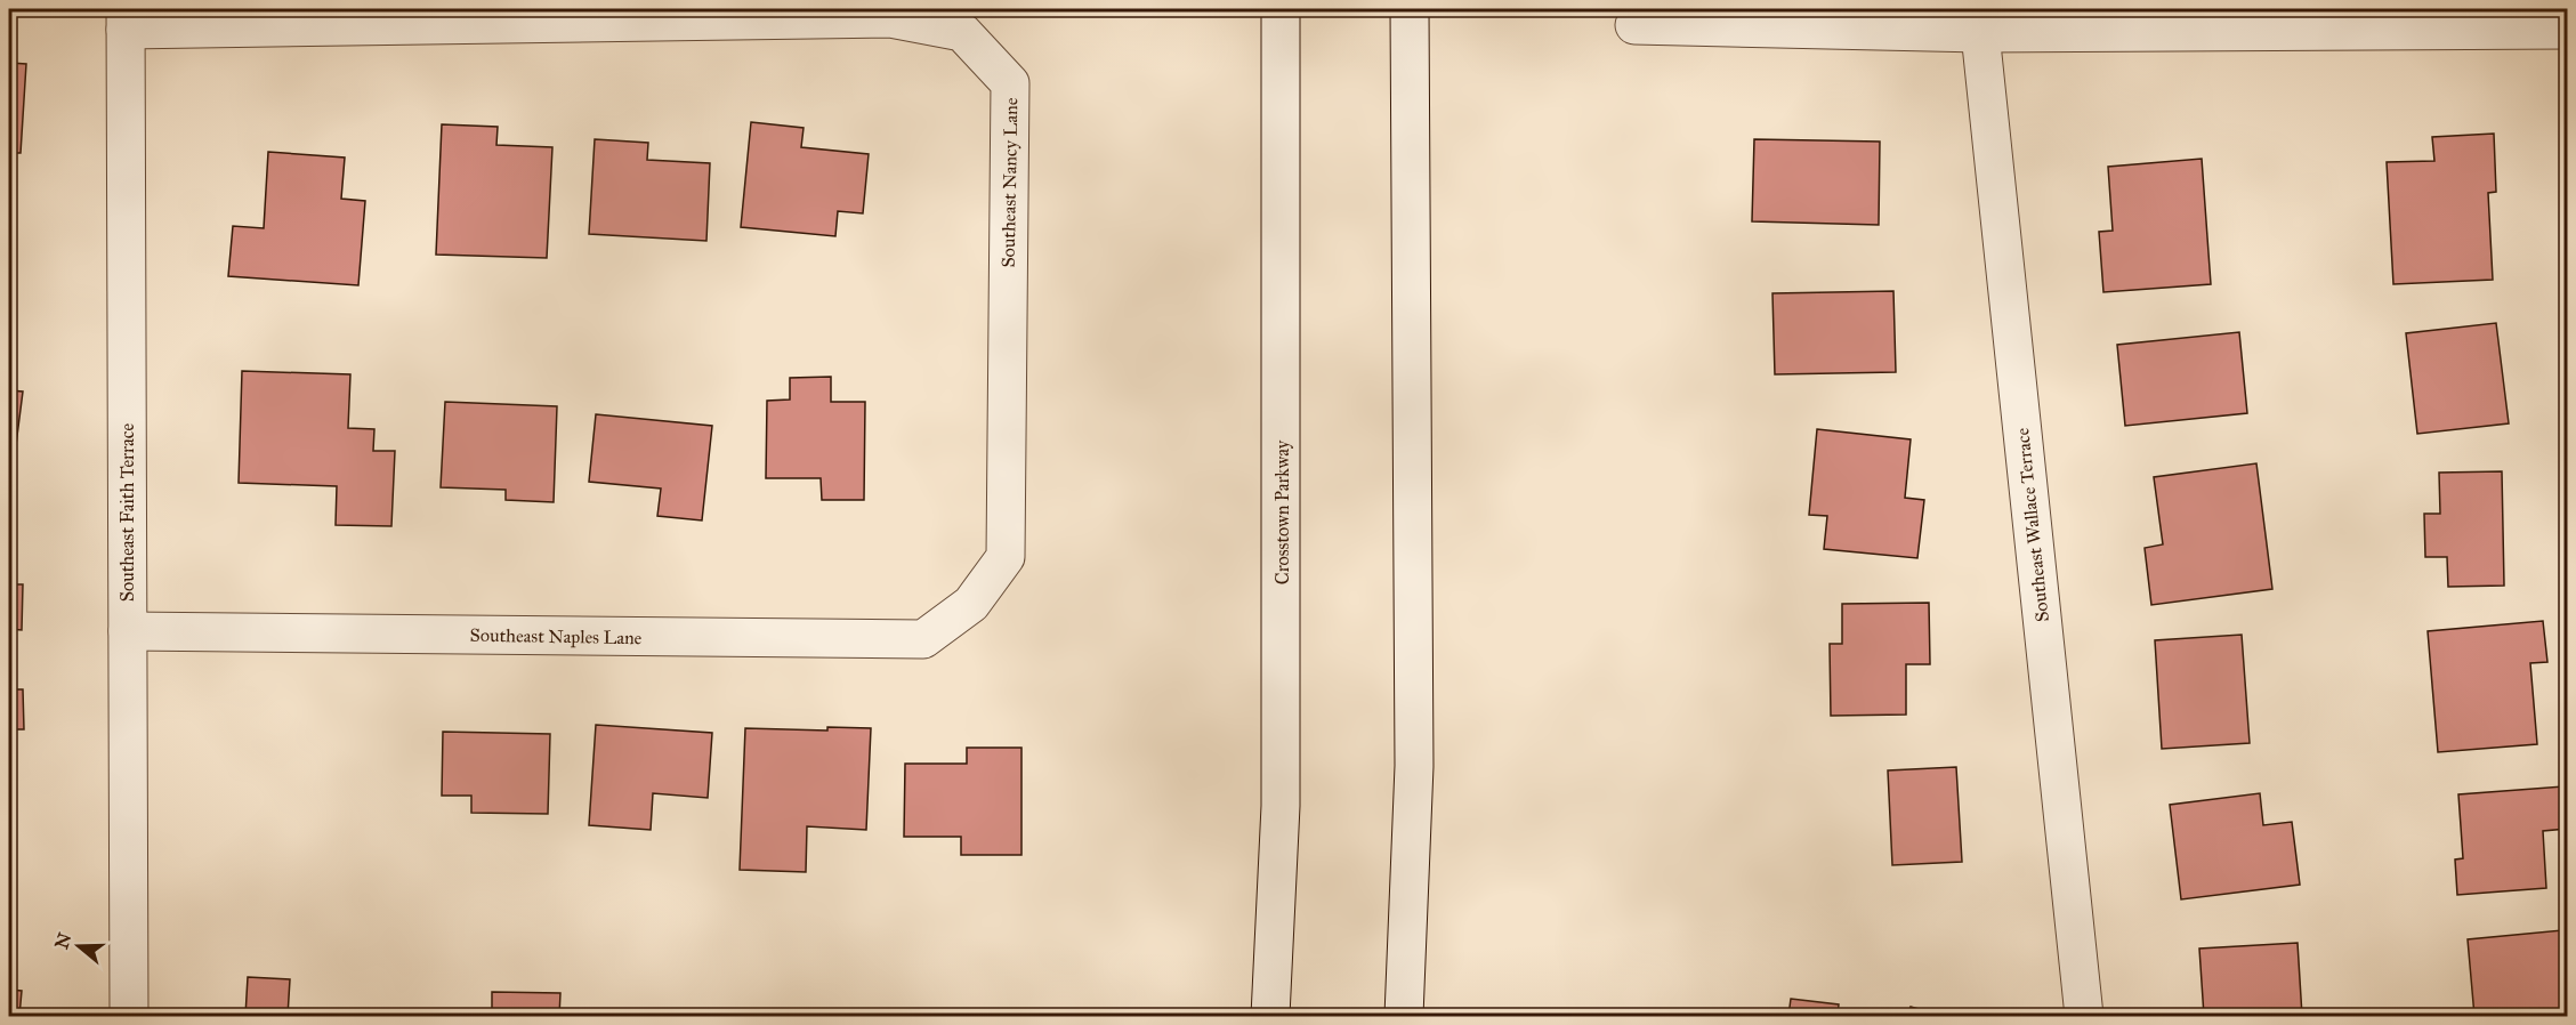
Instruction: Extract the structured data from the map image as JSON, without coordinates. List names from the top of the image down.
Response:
{
  "streets": {
    "street": [
      "Southeast Nancy Lane",
      "Southeast Faith Terrace",
      "Crosstown Parkway",
      "Southeast Wallace Terrace",
      "Southeast Naples Lane"
    ]
  },
  "crossings": [
    ["Southeast Nancy Lane", "Southeast Faith Terrace"],
    ["Southeast Nancy Lane", "Southeast Naples Lane"],
    ["Southeast Faith Terrace", "Southeast Naples Lane"]
  ],
  "north": "left"
}
